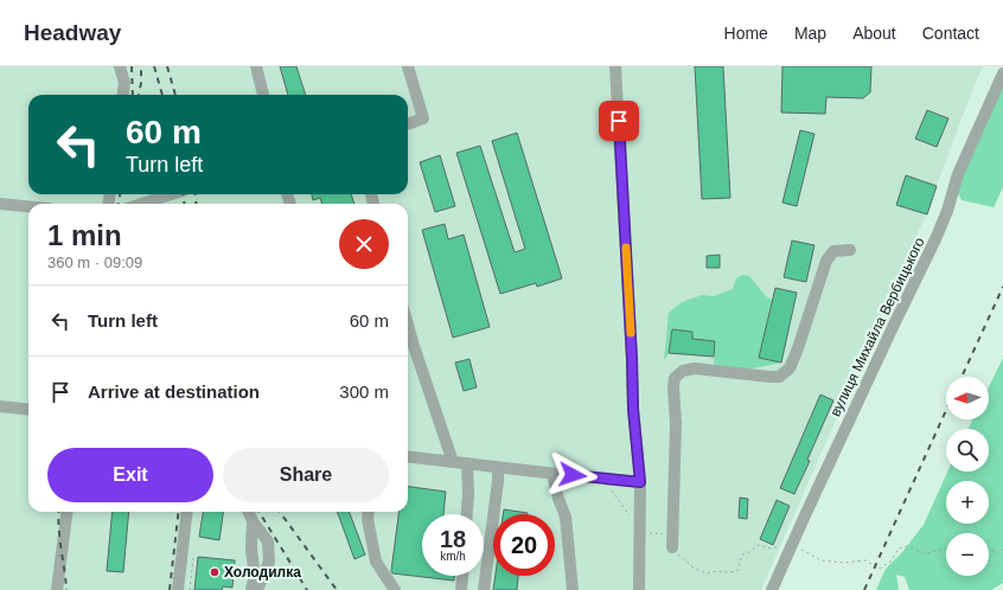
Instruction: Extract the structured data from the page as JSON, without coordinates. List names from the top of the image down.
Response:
{
  "streets": {
    "street": ["вулиця Михайла Вербицького"]
  },
  "places": ["Холодилка"],
  "north": "left",
  "page": {
    "header": "Headway",
    "nav": [
      "Home",
      "Map",
      "About",
      "Contact"
    ],
    "turn": ["60 m", "Turn left"],
    "heading": ["1 min", "360 m · 09:09"],
    "list": [
      {
        "name": "Turn left",
        "value": "60 m"
      },
      {
        "name": "Arrive at destination",
        "value": "300 m"
      }
    ],
    "map_buttons": ["+", "−"],
    "buttons": ["Exit", "Share"],
    "speed": "18 km/h",
    "limit": "20"
  }
}
